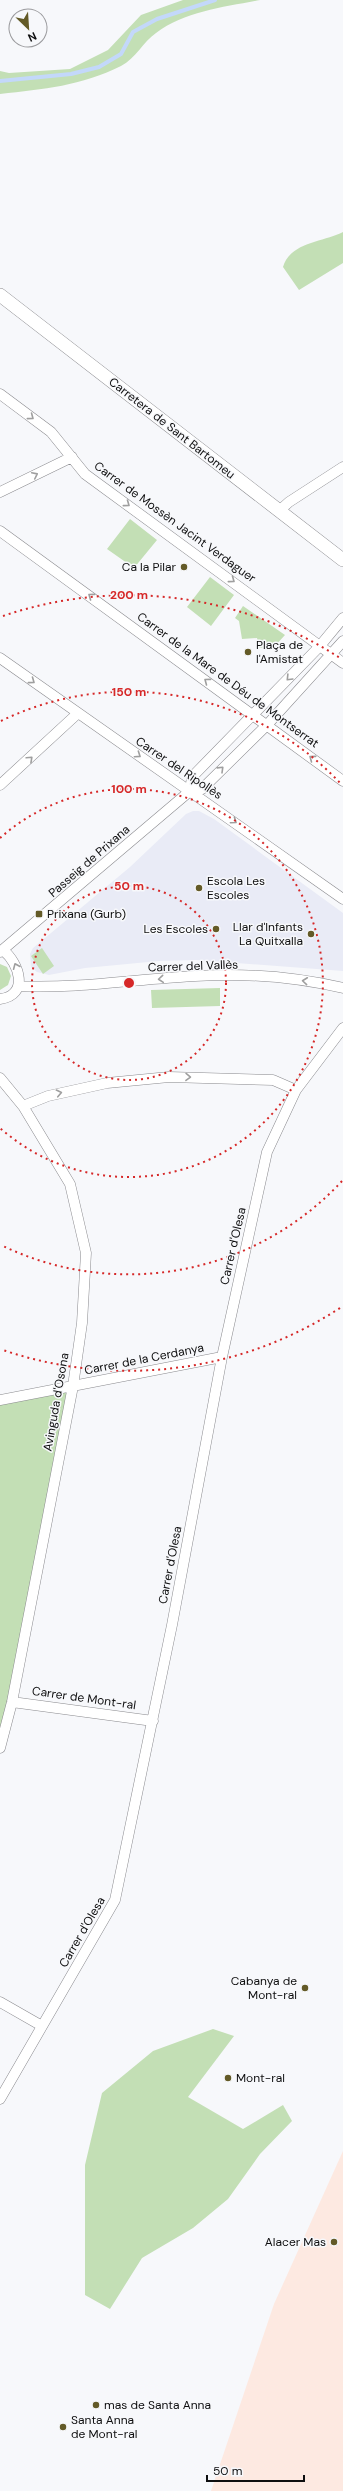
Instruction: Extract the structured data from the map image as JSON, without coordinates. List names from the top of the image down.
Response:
{
  "streets": {
    "street": [
      "Carretera de Sant Bartomeu",
      "Carrer de Mossèn Jacint Verdaguer",
      "Carrer de la Mare de Déu de Montserrat",
      "Carrer del Ripollès",
      "Passeig de Prixana",
      "Carrer del Vallès",
      "Carrer d'Olesa",
      "Carrer de la Cerdanya",
      "Avinguda d'Osona",
      "Carrer de Mont-ral"
    ]
  },
  "crossings": [
    ["Carrer de Mossèn Jacint Verdaguer", "Passeig de Prixana"],
    ["Carrer de la Mare de Déu de Montserrat", "Passeig de Prixana"],
    ["Carrer del Ripollès", "Passeig de Prixana"],
    ["Carrer d'Olesa", "Carrer de la Cerdanya"],
    ["Carrer d'Olesa", "Carrer de Mont-ral"],
    ["Carrer de la Cerdanya", "Avinguda d'Osona"],
    ["Avinguda d'Osona", "Carrer de Mont-ral"]
  ],
  "one_way": [
    "Carrer de Mossèn Jacint Verdaguer",
    "Carrer de la Mare de Déu de Montserrat",
    "Carrer del Ripollès",
    "Carrer del Vallès"
  ],
  "places": {
    "other": [
      "Ca la Pilar",
      "Plaça de l'Amistat",
      "Escola Les Escoles",
      "Les Escoles",
      "Llar d'Infants La Quitxalla",
      "Cabanya de Mont-ral",
      "Mont-ral",
      "Alacer Mas",
      "mas de Santa Anna",
      "Santa Anna de Mont-ral"
    ],
    "transit": ["Prixana (Gurb)"]
  },
  "scale_bar": "50 m",
  "north": "bottom right",
  "rings": [
    "200 m",
    "150 m",
    "100 m",
    "50 m"
  ]
}
